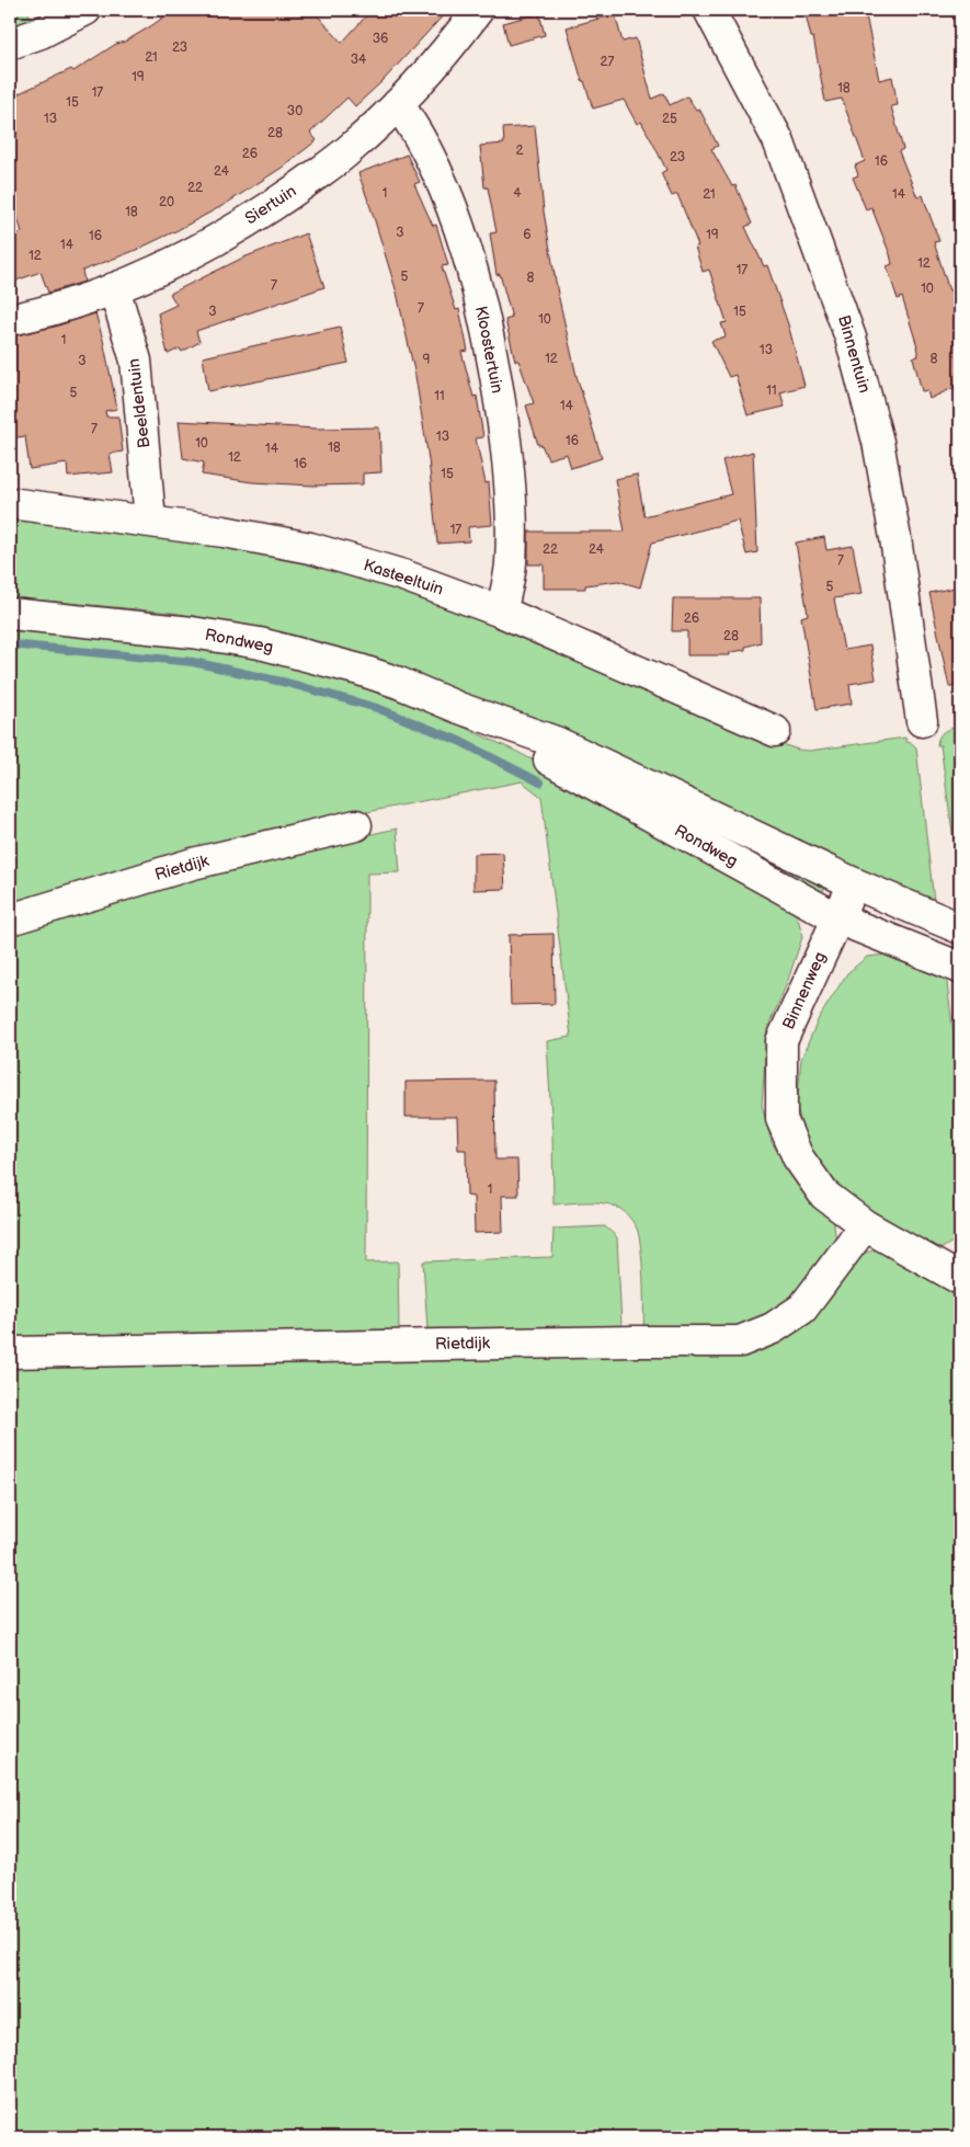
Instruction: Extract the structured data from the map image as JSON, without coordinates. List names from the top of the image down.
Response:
{
  "streets": {
    "street": [
      "Siertuin",
      "Kloostertuin",
      "Binnentuin",
      "Beeldentuin",
      "Kasteeltuin",
      "Rondweg",
      "Rietdijk",
      "Binnenweg"
    ]
  },
  "crossings": [
    ["Siertuin", "Kloostertuin"],
    ["Siertuin", "Beeldentuin"],
    ["Kloostertuin", "Kasteeltuin"],
    ["Beeldentuin", "Kasteeltuin"],
    ["Rondweg", "Binnenweg"],
    ["Rietdijk", "Binnenweg"]
  ],
  "house_numbers": [
    "36",
    "23",
    "21",
    "34",
    "27",
    "19",
    "18",
    "17",
    "15",
    "30",
    "13",
    "25",
    "28",
    "2",
    "26",
    "23",
    "16",
    "24",
    "22",
    "1",
    "4",
    "21",
    "14",
    "20",
    "18",
    "3",
    "6",
    "19",
    "16",
    "14",
    "12",
    "12",
    "17",
    "5",
    "8",
    "7",
    "10",
    "7",
    "3",
    "15",
    "10",
    "1",
    "13",
    "12",
    "8",
    "9",
    "3",
    "11",
    "5",
    "11",
    "14",
    "7",
    "13",
    "16",
    "10",
    "18",
    "14",
    "12",
    "16",
    "15",
    "17",
    "22",
    "24",
    "7",
    "5",
    "26",
    "28",
    "1"
  ]
}
